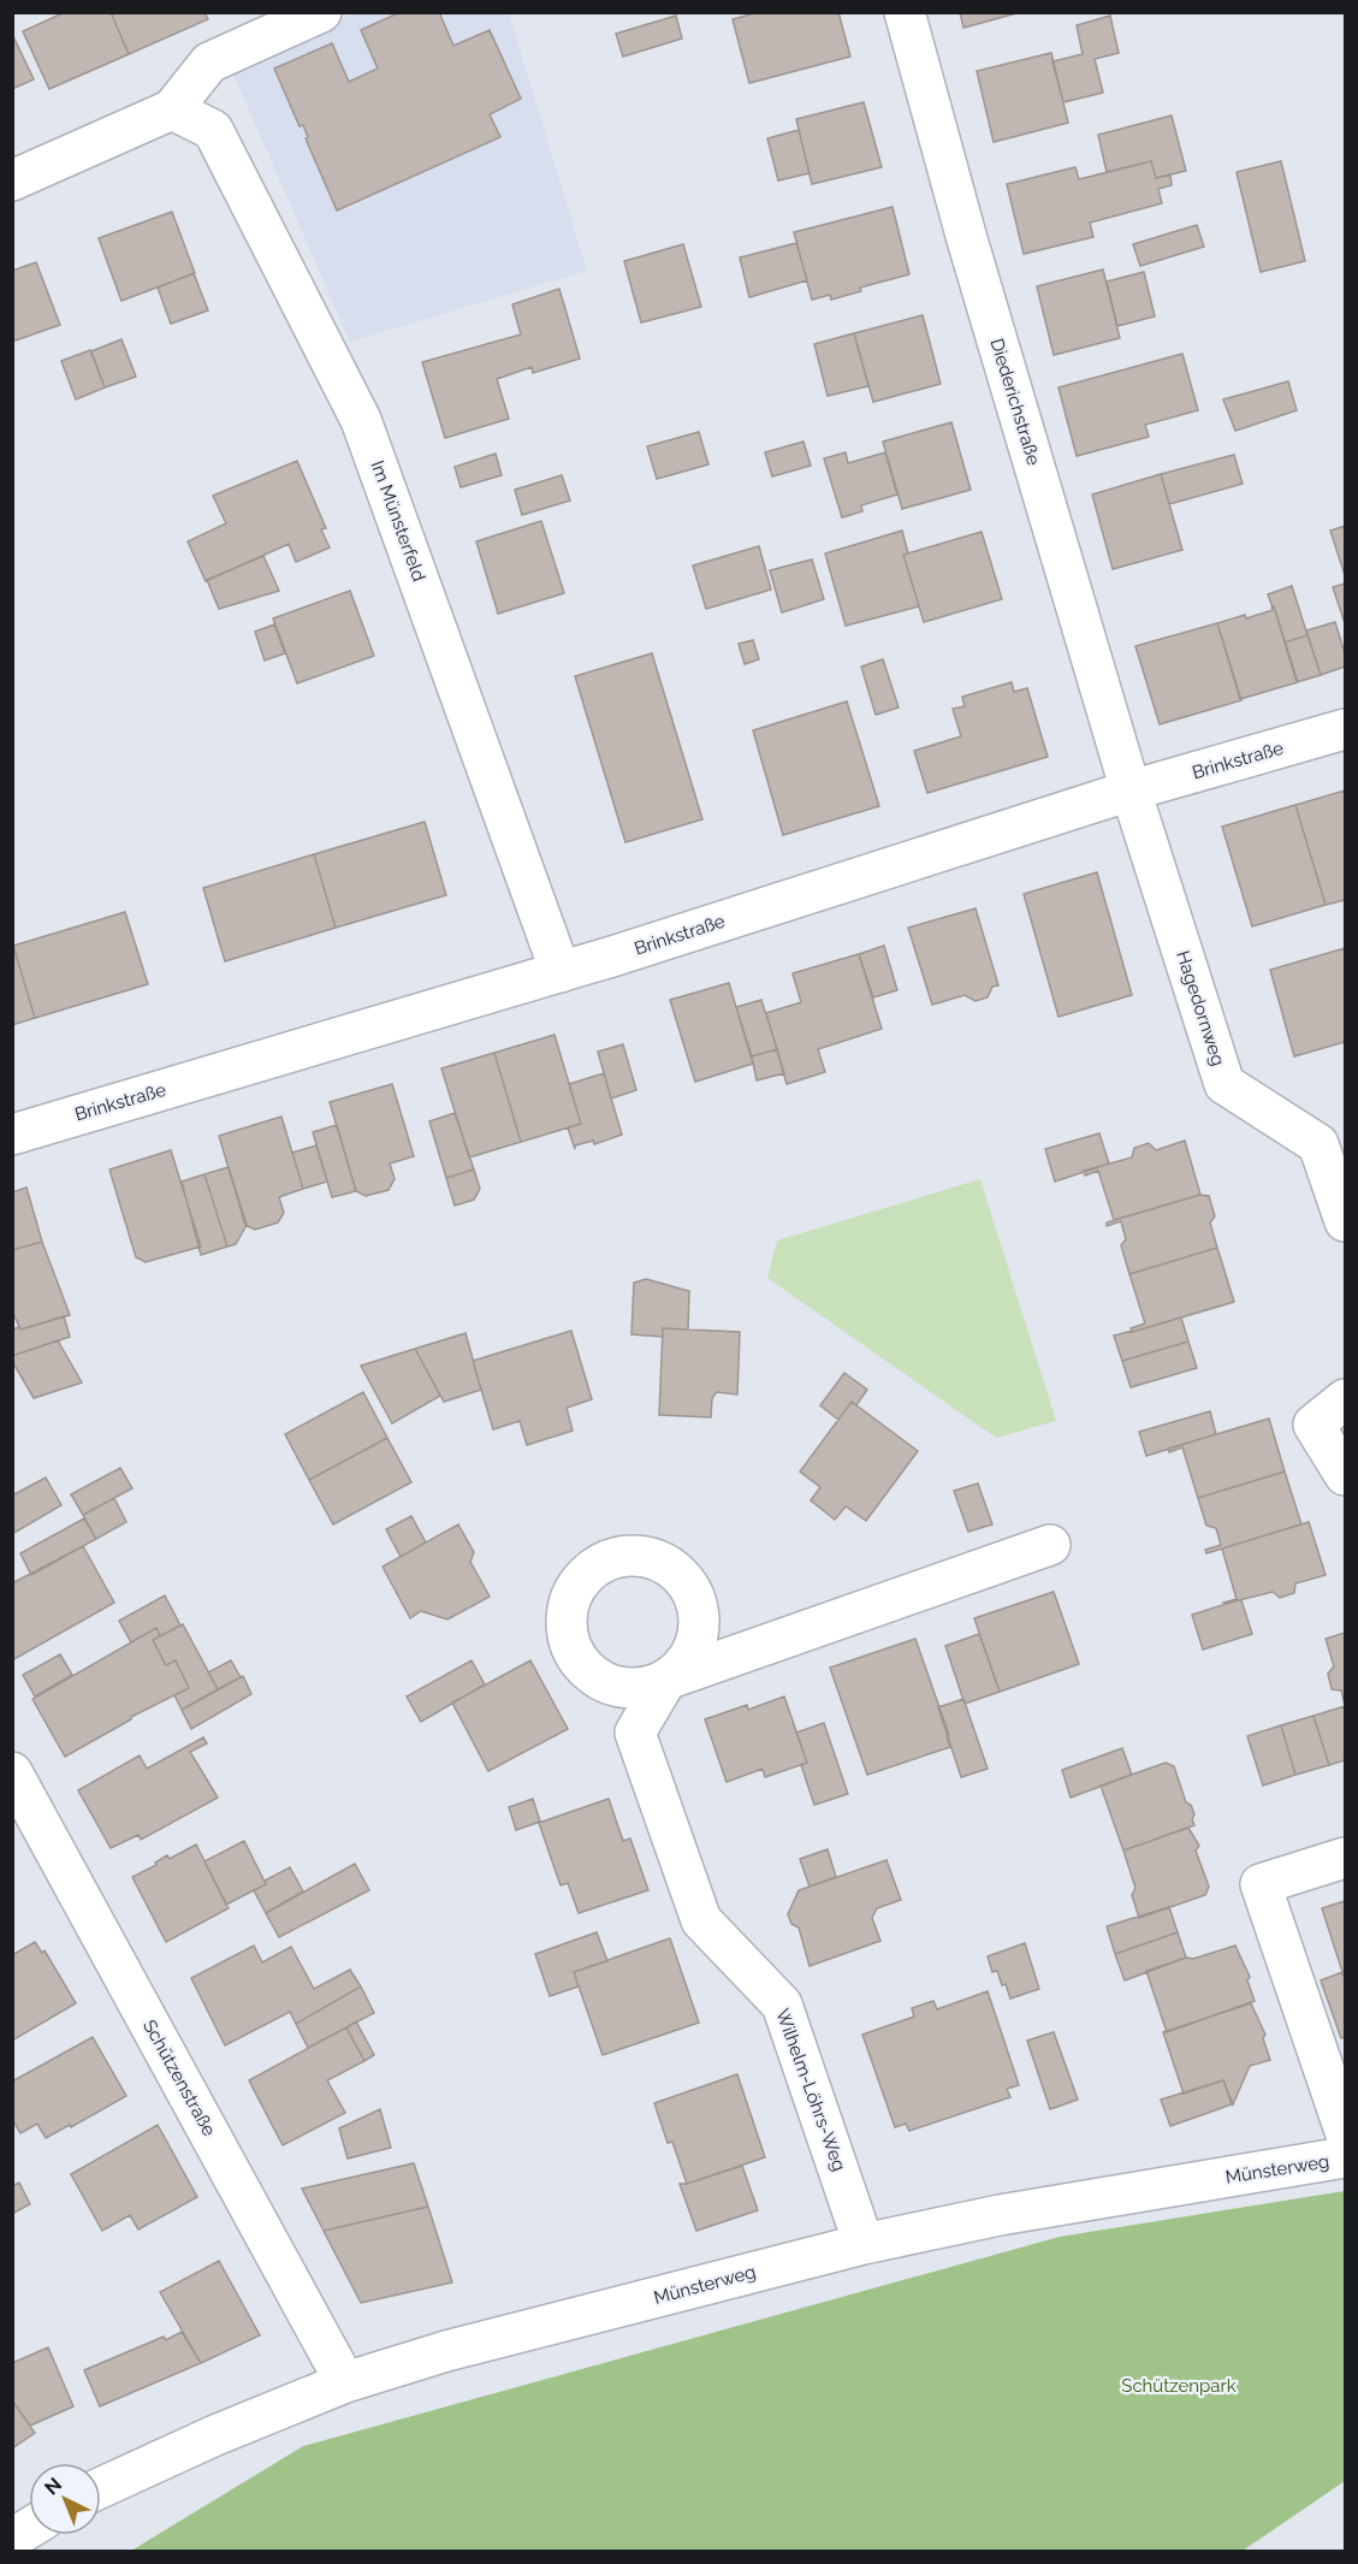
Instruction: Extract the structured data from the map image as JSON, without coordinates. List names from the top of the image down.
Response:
{
  "streets": {
    "street": [
      "Diederichstraße",
      "Im Münsterfeld",
      "Brinkstraße",
      "Hagedornweg",
      "Schützenstraße",
      "Wilhelm-Löhrs-Weg",
      "Münsterweg"
    ]
  },
  "crossings": [
    ["Diederichstraße", "Brinkstraße"],
    ["Diederichstraße", "Hagedornweg"],
    ["Im Münsterfeld", "Brinkstraße"],
    ["Brinkstraße", "Hagedornweg"],
    ["Schützenstraße", "Münsterweg"],
    ["Wilhelm-Löhrs-Weg", "Münsterweg"]
  ],
  "parks": ["Schützenpark"],
  "north": "top left"
}
